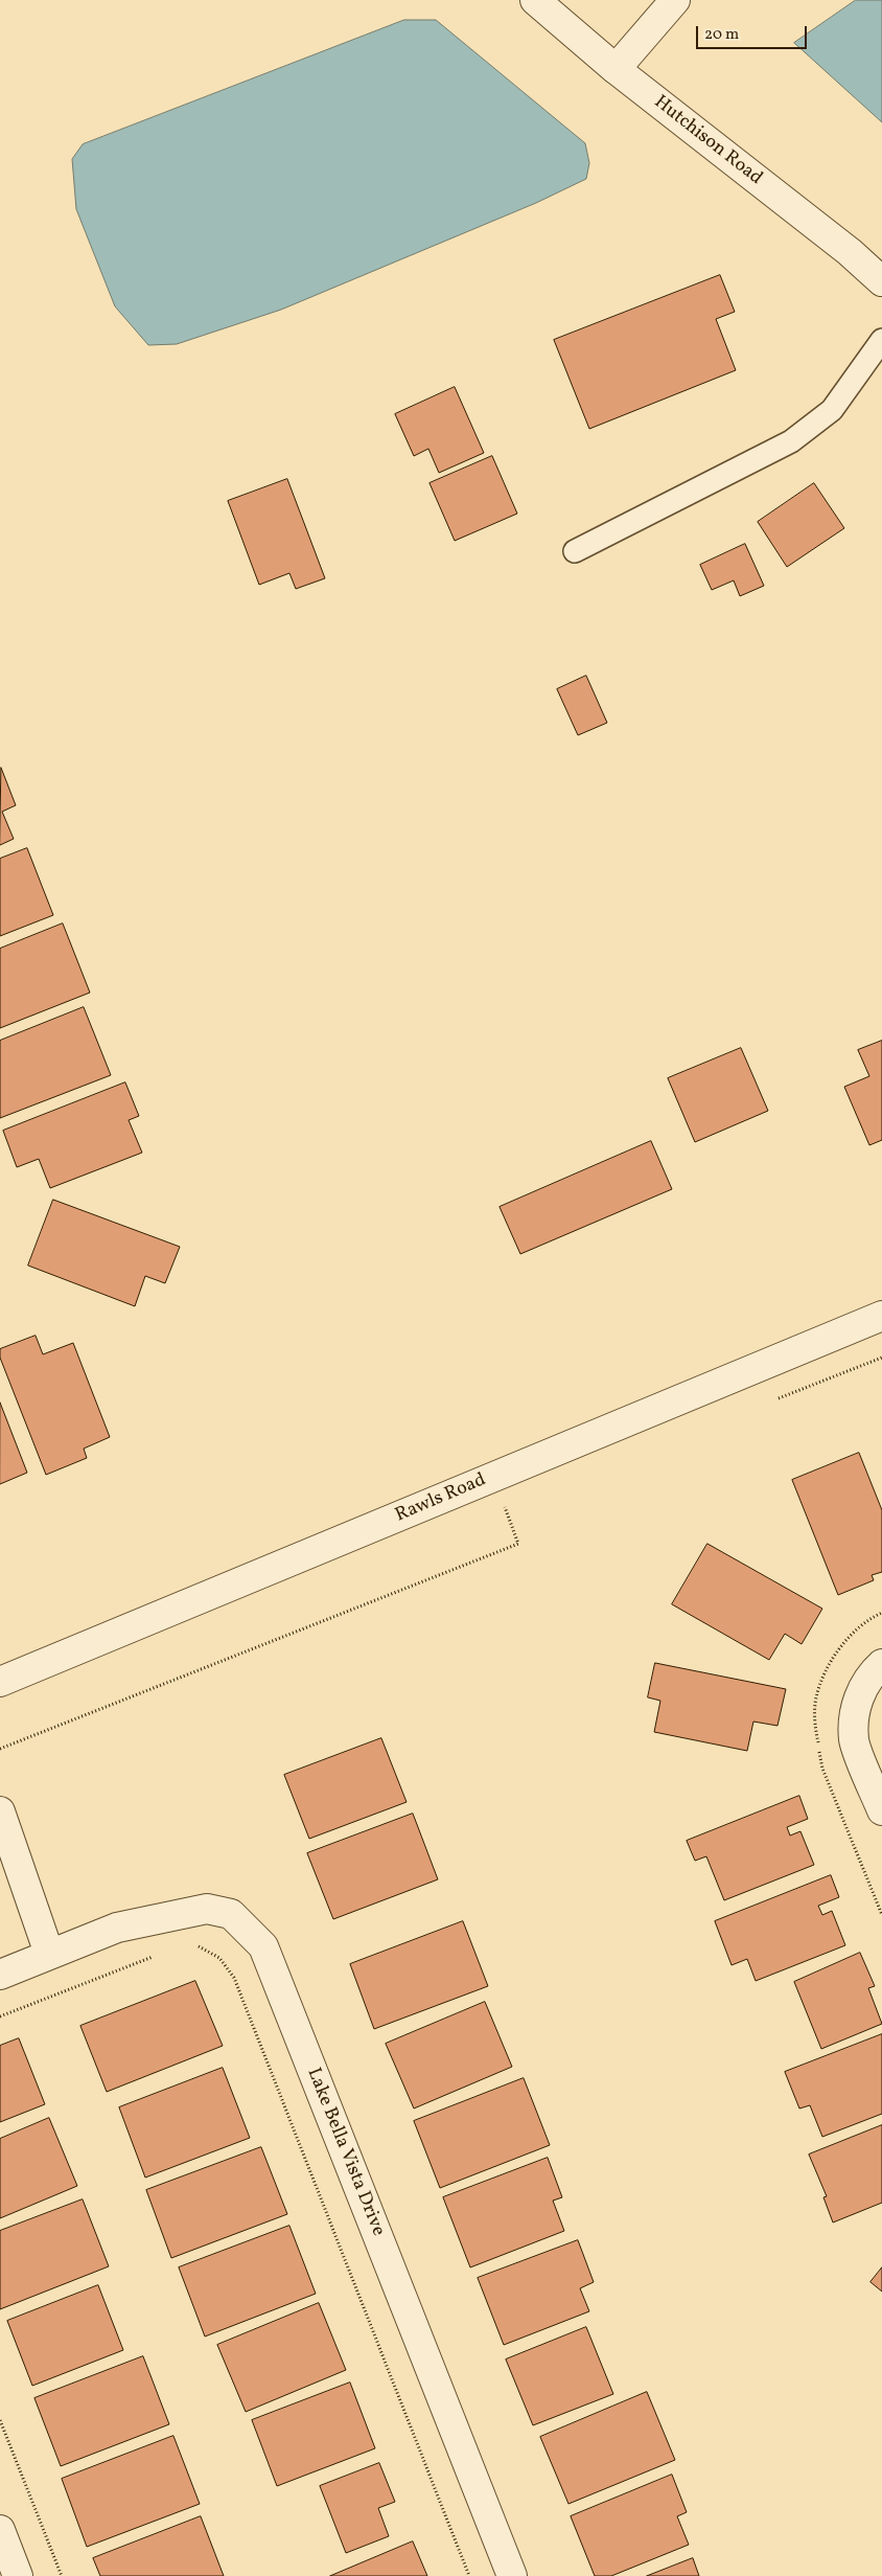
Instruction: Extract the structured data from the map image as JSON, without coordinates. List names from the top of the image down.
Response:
{
  "streets": {
    "street": ["Hutchison Road", "Rawls Road", "Lake Bella Vista Drive"]
  },
  "scale_bar": "20 m"
}
